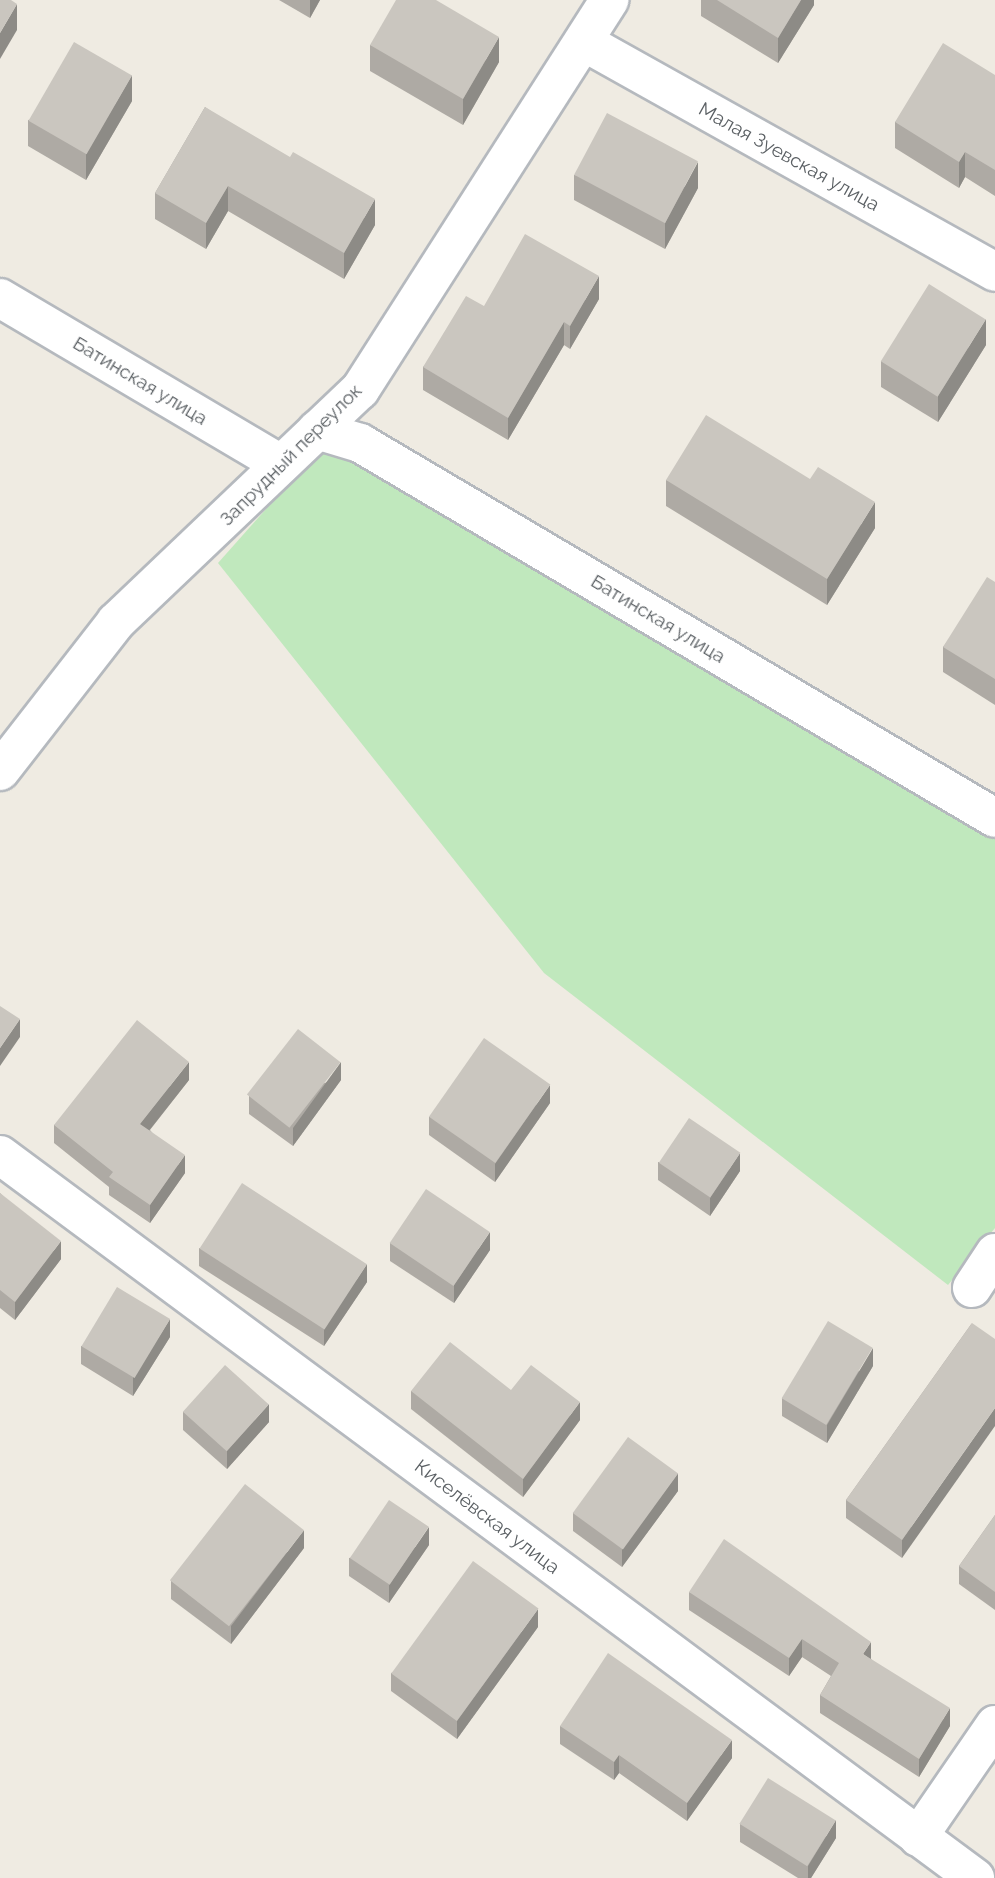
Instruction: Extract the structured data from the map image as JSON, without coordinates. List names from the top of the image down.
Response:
{
  "streets": {
    "street": [
      "Малая Зуевская улица",
      "Батинская улица",
      "Запрудный переулок",
      "Киселёвская улица"
    ]
  },
  "crossings": [
    ["Малая Зуевская улица", "Запрудный переулок"],
    ["Батинская улица", "Запрудный переулок"]
  ]
}
